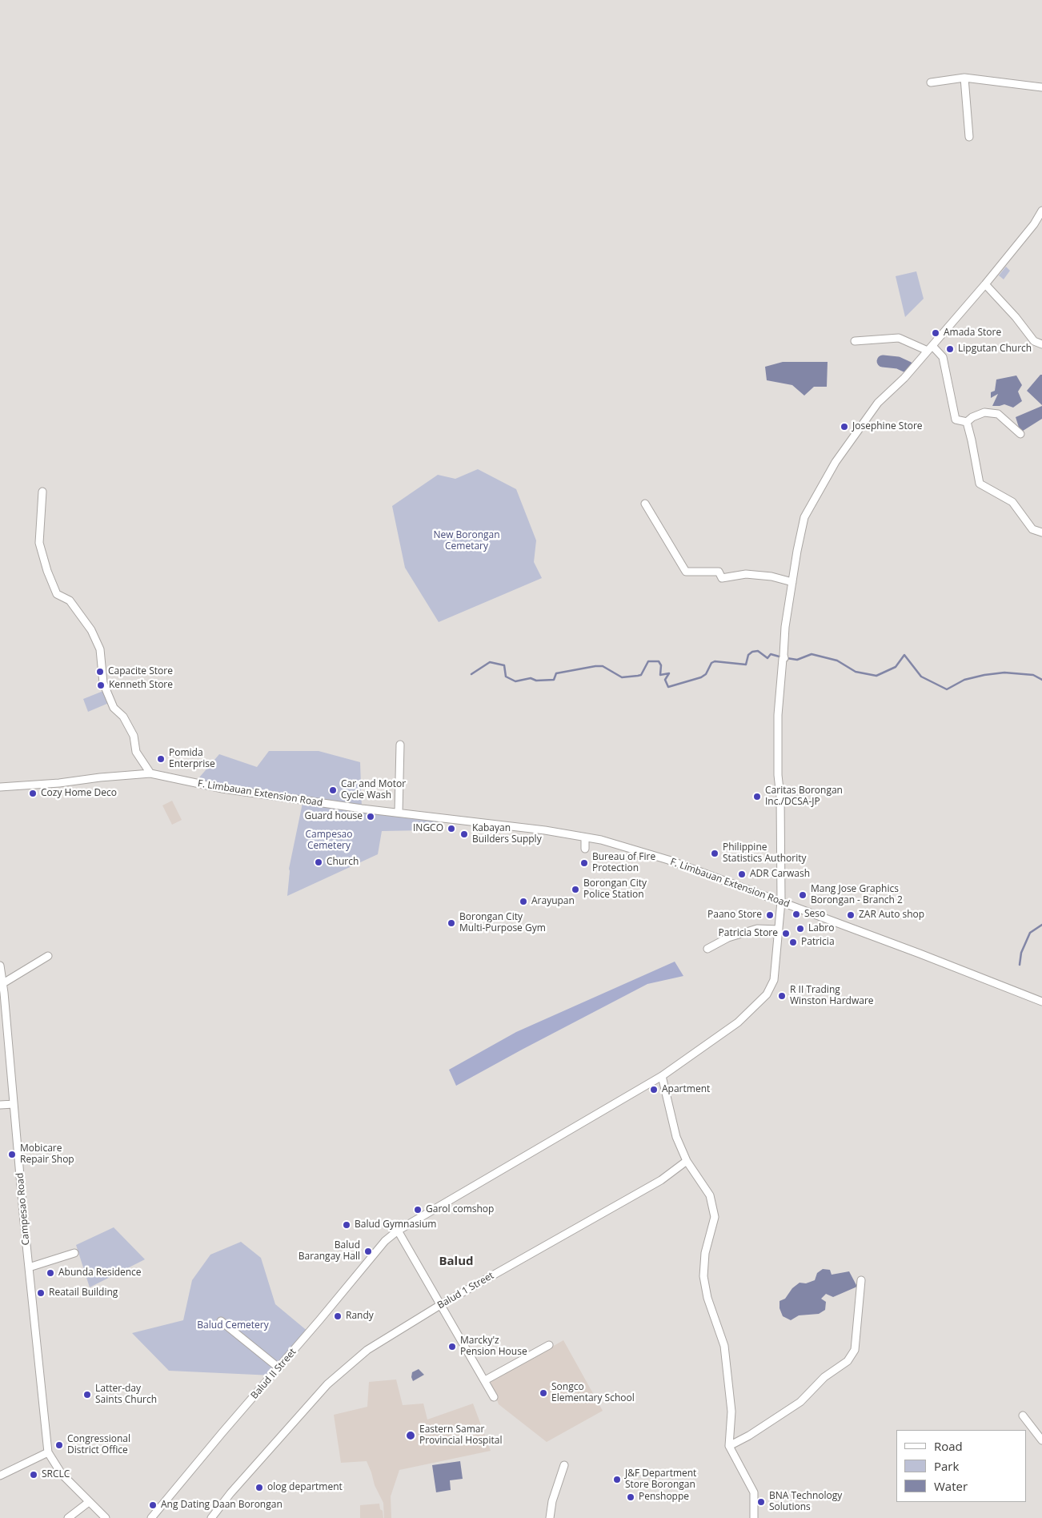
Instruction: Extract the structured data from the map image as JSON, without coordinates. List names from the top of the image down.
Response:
{
  "streets": {
    "street": [
      "F. Limbauan Extension Road",
      "Campesao Road",
      "Balud 1 Street",
      "Balud II Street"
    ]
  },
  "crossings": [
    ["F. Limbauan Extension Road", "Balud II Street"]
  ],
  "districts": ["Balud"],
  "parks": ["New Borongan Cemetary", "Campesao Cemetery", "Balud Cemetery"],
  "places": [
    "Amada Store",
    "Lipgutan Church",
    "Josephine Store",
    "Capacite Store",
    "Kenneth Store",
    "Pomida Enterprise",
    "Car and Motor Cycle Wash",
    "Cozy Home Deco",
    "Caritas Borongan Inc./DCSA-JP",
    "Guard house",
    "INGCO",
    "Kabayan Builders Supply",
    "Philippine Statistics Authority",
    "Church",
    "Bureau of Fire Protection",
    "ADR Carwash",
    "Borongan City Police Station",
    "Mang Jose Graphics Borongan - Branch 2",
    "Arayupan",
    "Seso",
    "Paano Store",
    "ZAR Auto shop",
    "Borongan City Multi-Purpose Gym",
    "Labro",
    "Patricia Store",
    "Patricia",
    "R II Trading Winston Hardware",
    "Apartment",
    "Mobicare Repair Shop",
    "Garol comshop",
    "Balud Gymnasium",
    "Balud Barangay Hall",
    "Abunda Residence",
    "Reatail Building",
    "Randy",
    "Marcky'z Pension House",
    "Songco Elementary School",
    "Latter-day Saints Church",
    "Eastern Samar Provincial Hospital",
    "Congressional District Office",
    "SRCLC",
    "J&F Department Store Borongan",
    "olog department",
    "Penshoppe",
    "BNA Technology Solutions",
    "Ang Dating Daan Borongan"
  ],
  "legend": ["Road", "Park", "Water"]
}
